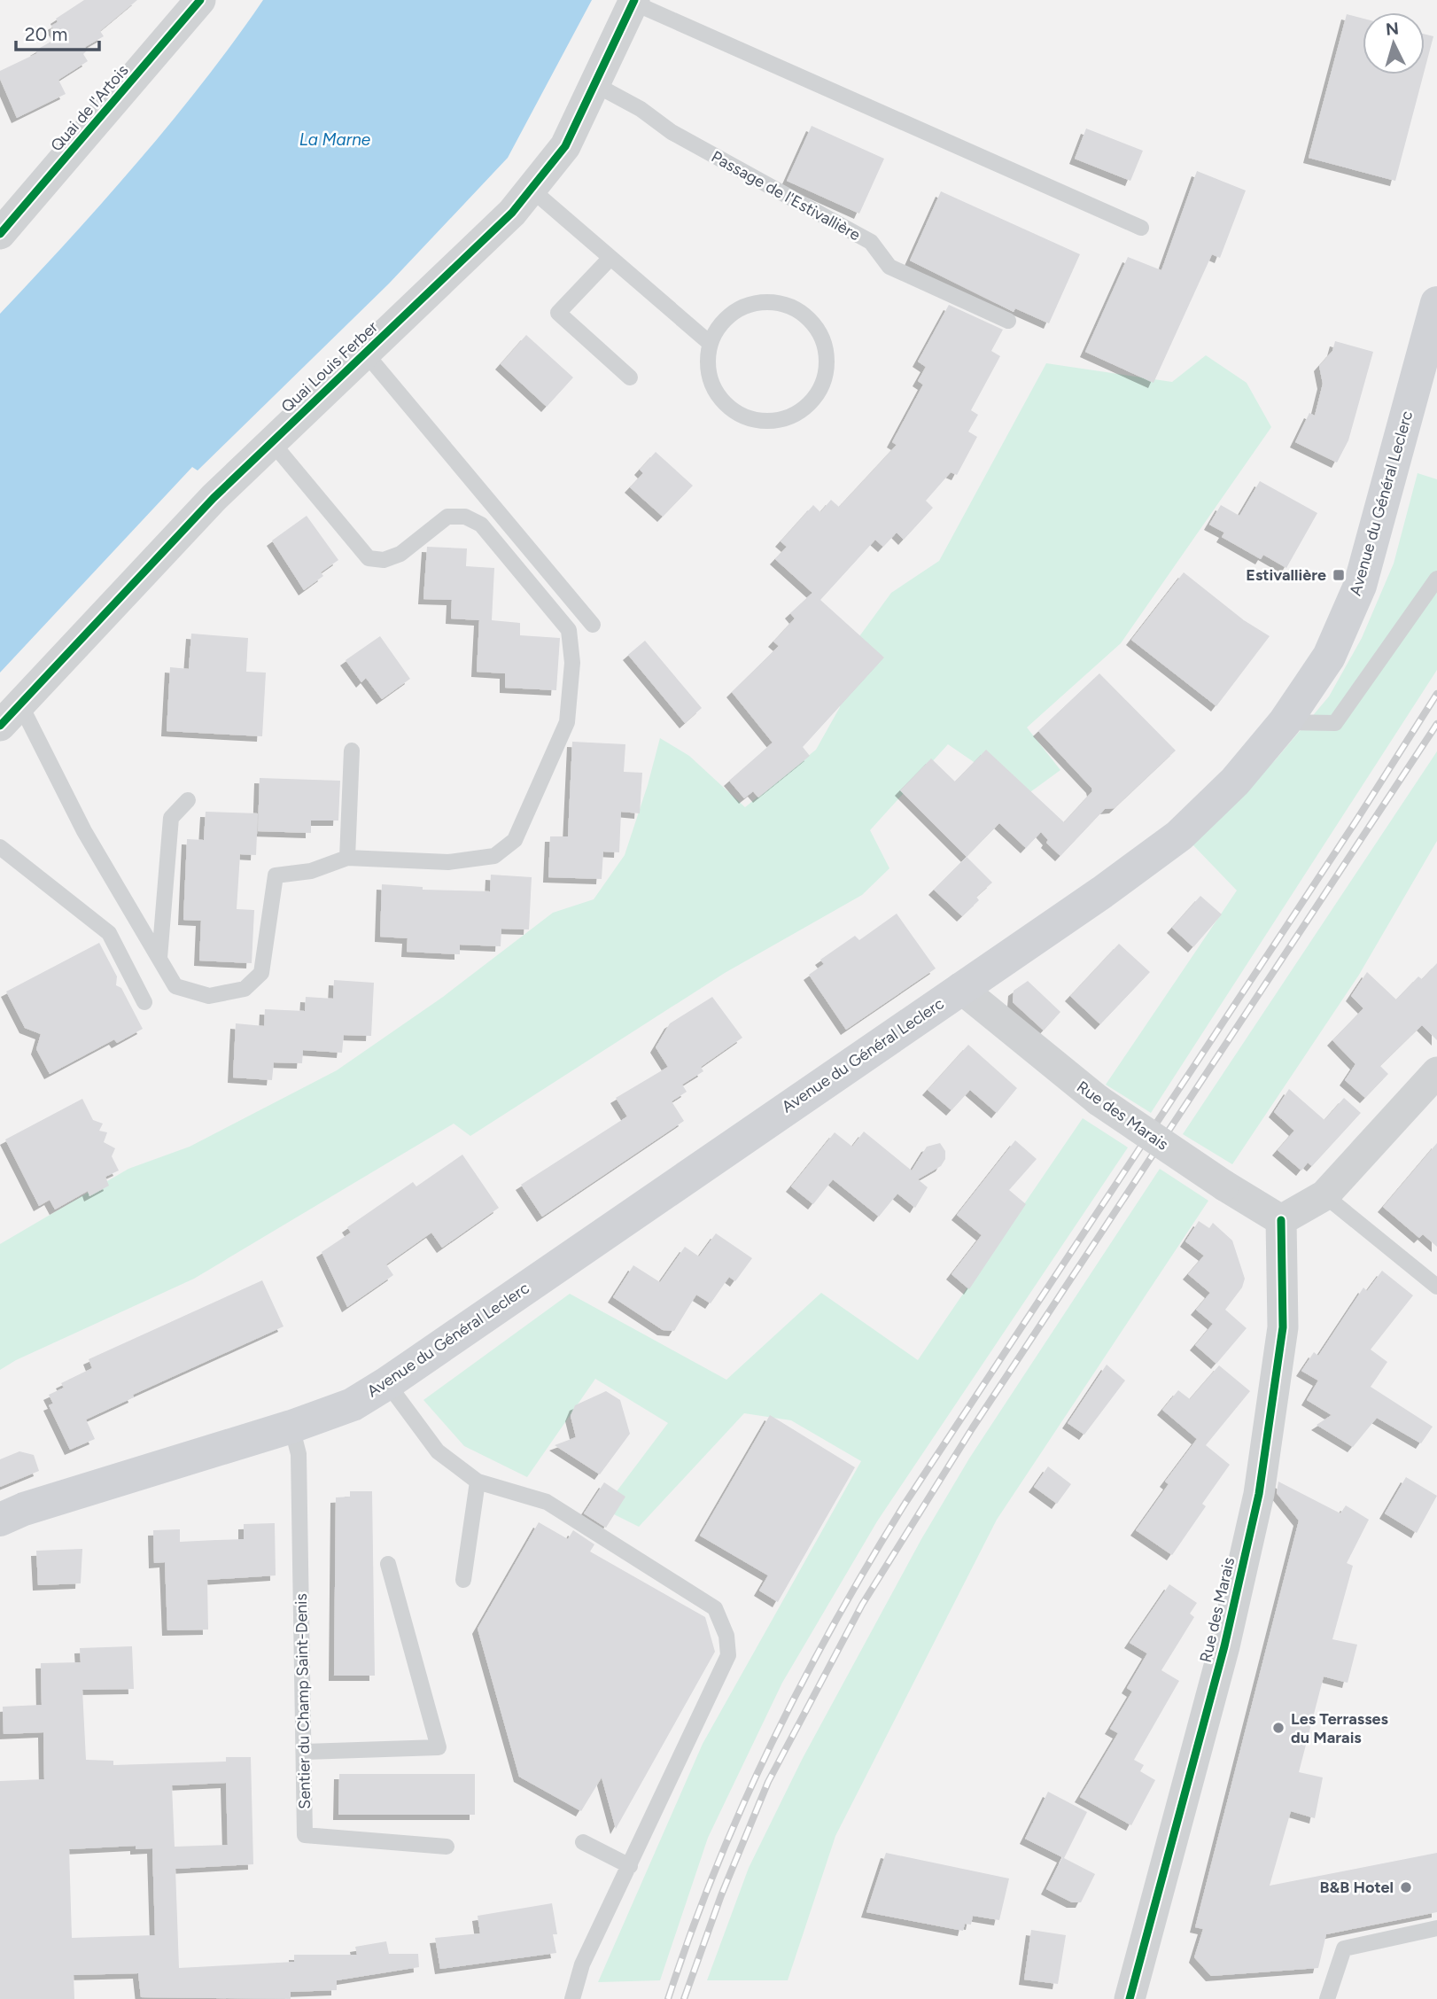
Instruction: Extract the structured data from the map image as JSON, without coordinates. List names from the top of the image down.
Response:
{
  "streets": {
    "main road": ["Avenue du Général Leclerc"],
    "street": ["Quai de l'Artois", "Quai Louis Ferber", "Rue des Marais"],
    "lane": ["Passage de l'Estivallière", "Sentier du Champ Saint-Denis"]
  },
  "crossings": [
    ["Passage de l'Estivallière", "Quai Louis Ferber"],
    ["Avenue du Général Leclerc", "Rue des Marais"],
    ["Avenue du Général Leclerc", "Sentier du Champ Saint-Denis"]
  ],
  "water": ["La Marne"],
  "places": {
    "transit": ["Estivallière"],
    "other": ["Les Terrasses du Marais", "B&B Hotel"]
  },
  "scale_bar": "20 m",
  "north": "top"
}
